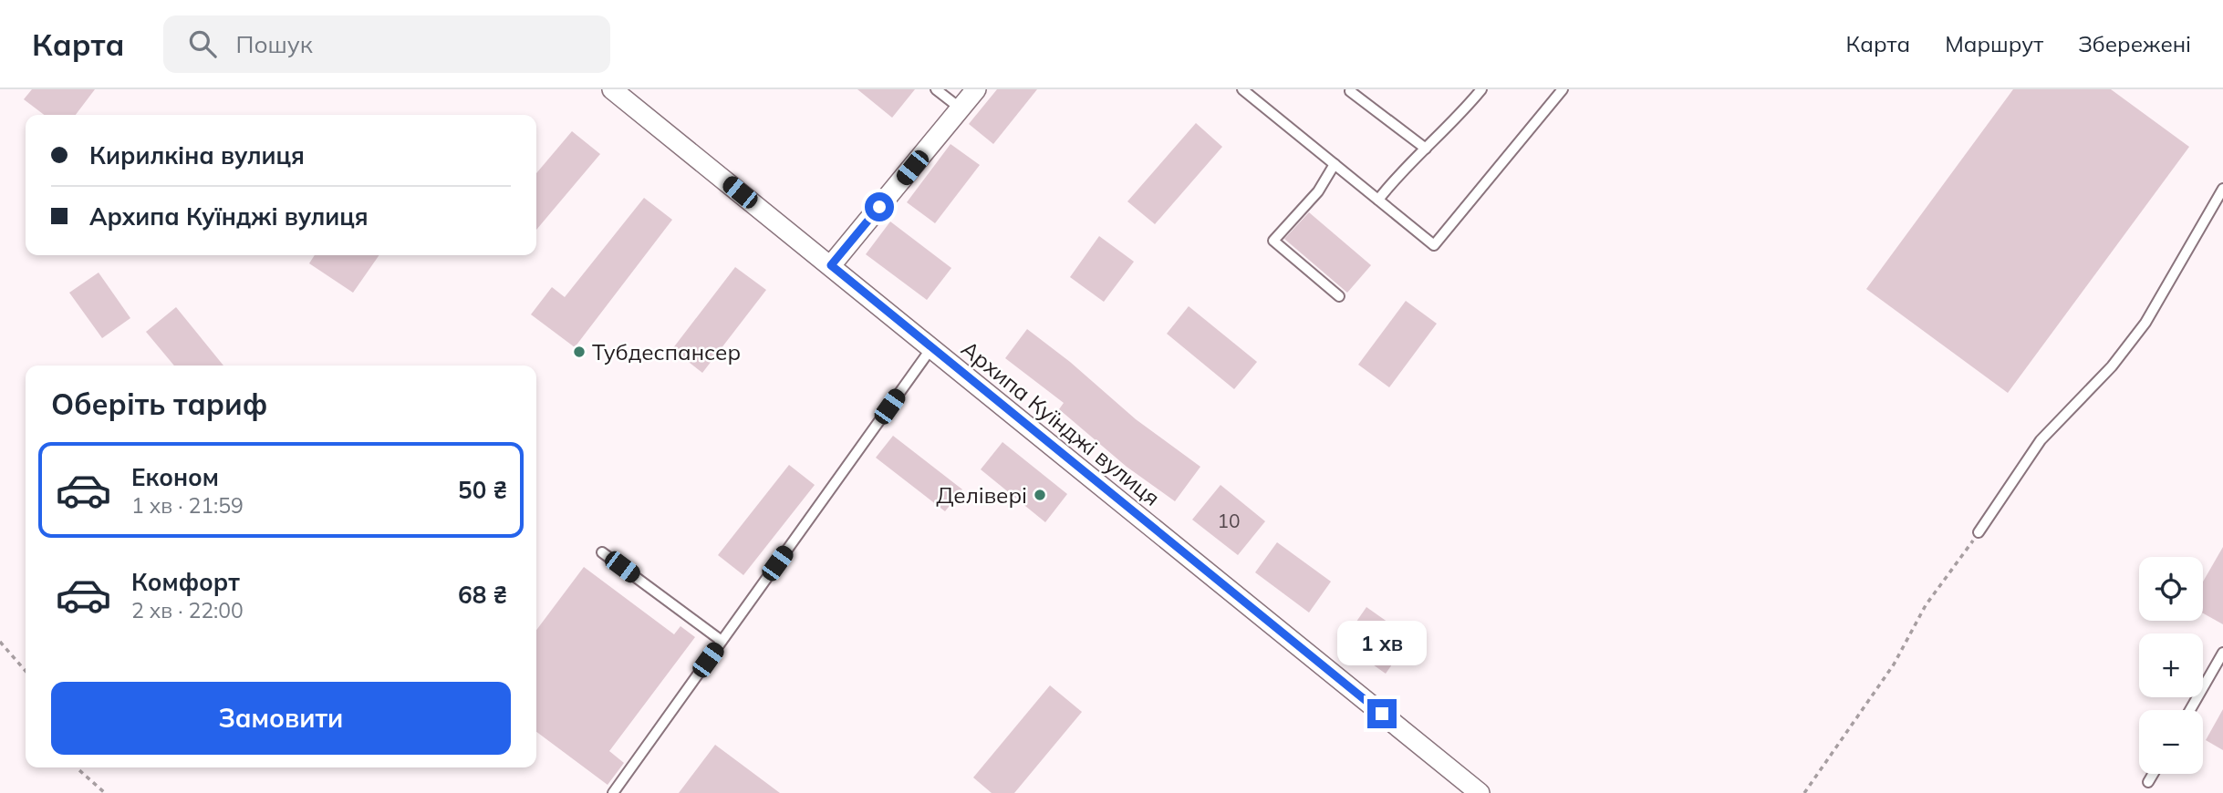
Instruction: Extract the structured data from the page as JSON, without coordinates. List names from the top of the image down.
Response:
{
  "streets": {
    "street": ["Архипа Куїнджі вулиця"]
  },
  "places": ["Тубдеспансер", "Делівері"],
  "house_numbers": ["10"],
  "page": {
    "header": "Карта",
    "search": "Пошук",
    "nav": ["Карта", "Маршрут", "Збережені"],
    "banner": ["Кирилкіна вулиця", "Архипа Куїнджі вулиця"],
    "heading": "Оберіть тариф",
    "list": [
      {
        "name": "Економ",
        "note": "1 хв · 21:59",
        "value": "50 ₴"
      },
      {
        "name": "Комфорт",
        "note": "2 хв · 22:00",
        "value": "68 ₴"
      }
    ],
    "map_buttons": ["+", "−"],
    "bubble": "1 хв",
    "buttons": "Замовити"
  }
}
